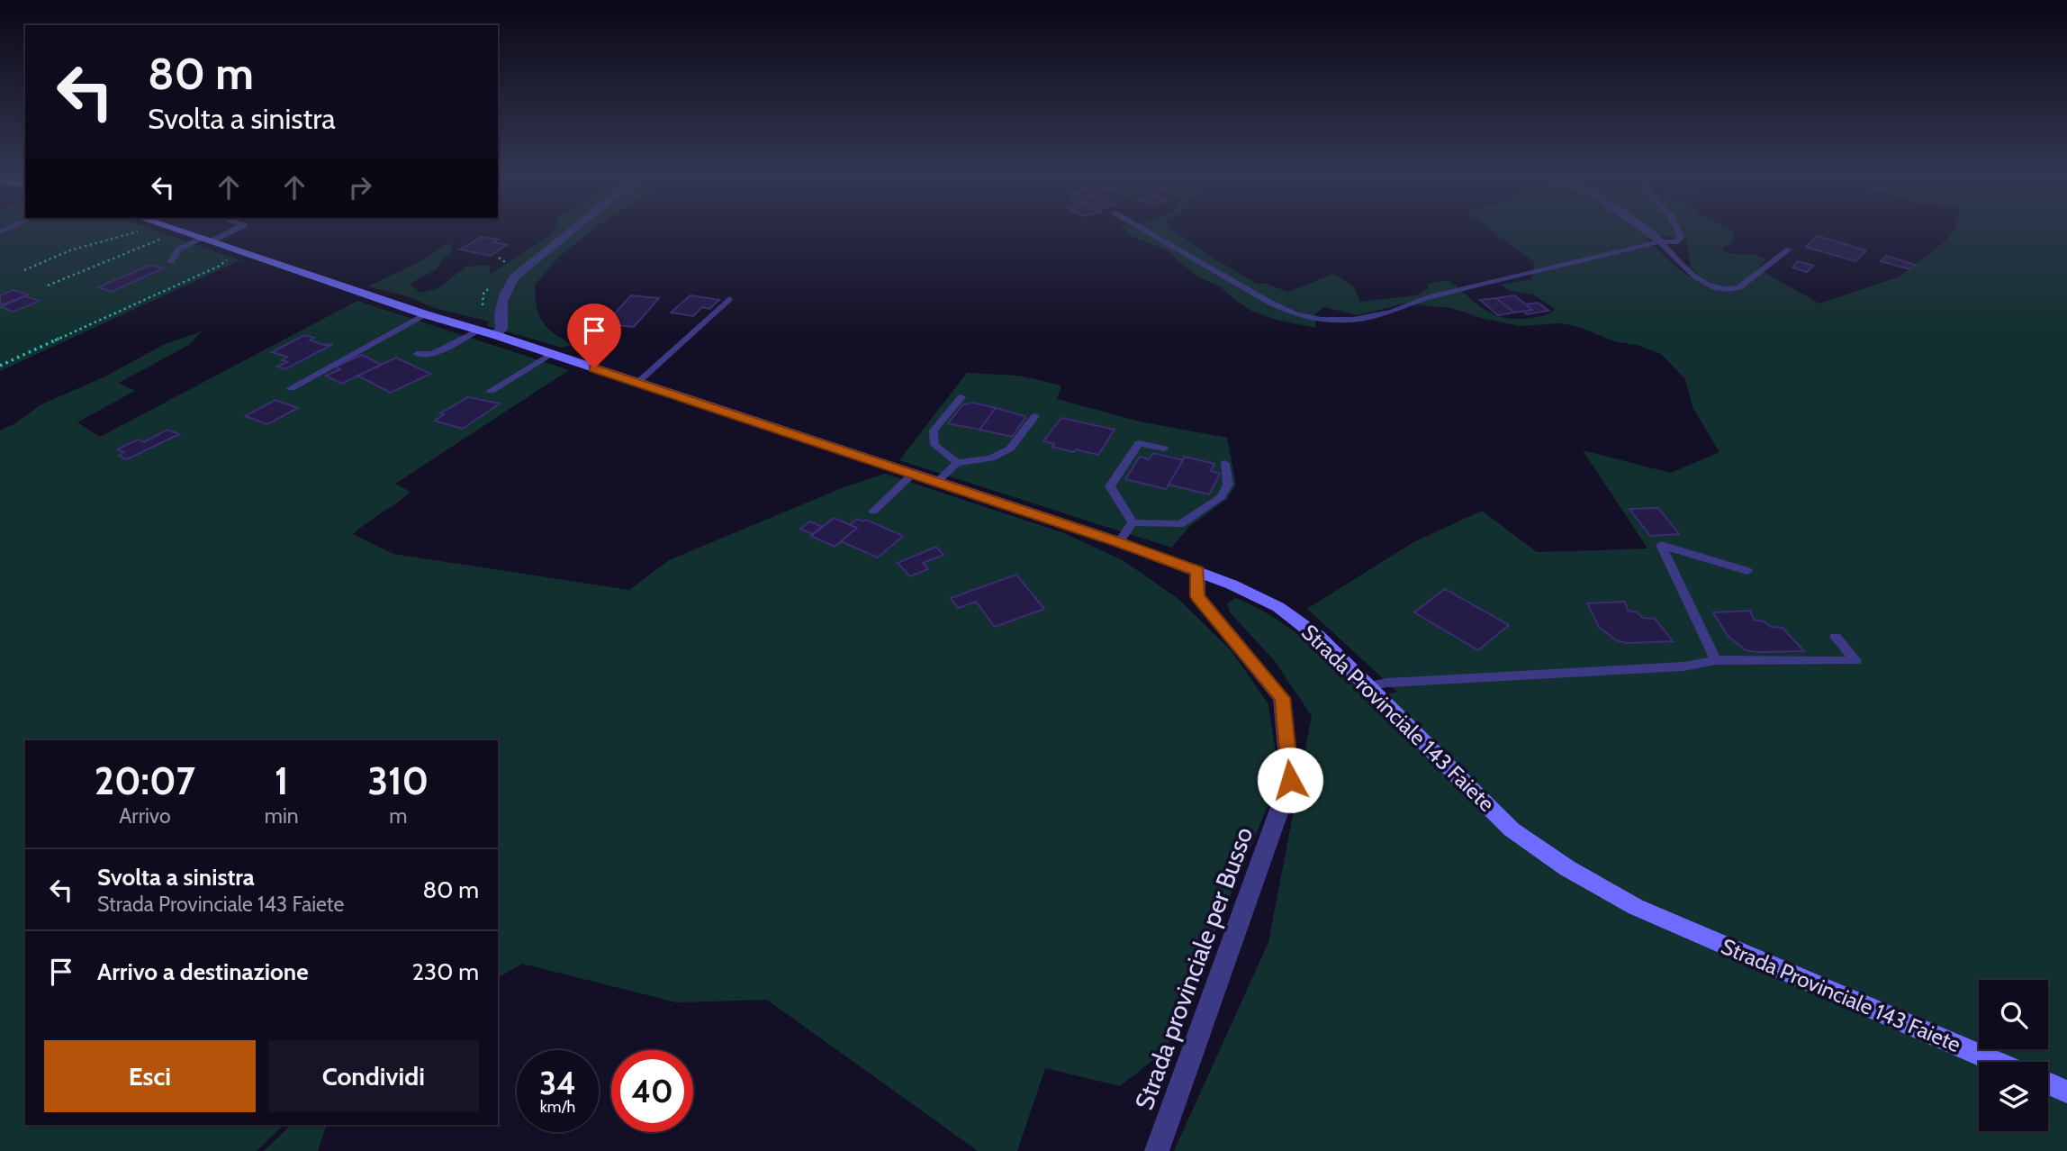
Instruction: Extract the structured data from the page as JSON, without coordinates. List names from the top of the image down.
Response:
{
  "streets": {
    "main road": ["Strada Provinciale 143 Faiete"],
    "street": ["Strada provinciale per Busso"]
  },
  "crossings": [
    ["Strada Provinciale 143 Faiete", "Strada provinciale per Busso"]
  ],
  "page": {
    "turn": ["80 m", "Svolta a sinistra"],
    "eta": [
      "20:07",
      "Arrivo",
      "1",
      "min",
      "310",
      "m"
    ],
    "list": [
      {
        "name": "Svolta a sinistra",
        "note": "Strada Provinciale 143 Faiete",
        "value": "80 m"
      },
      {
        "name": "Arrivo a destinazione",
        "value": "230 m"
      }
    ],
    "buttons": ["Esci", "Condividi"],
    "speed": "34 km/h",
    "limit": "40"
  }
}
